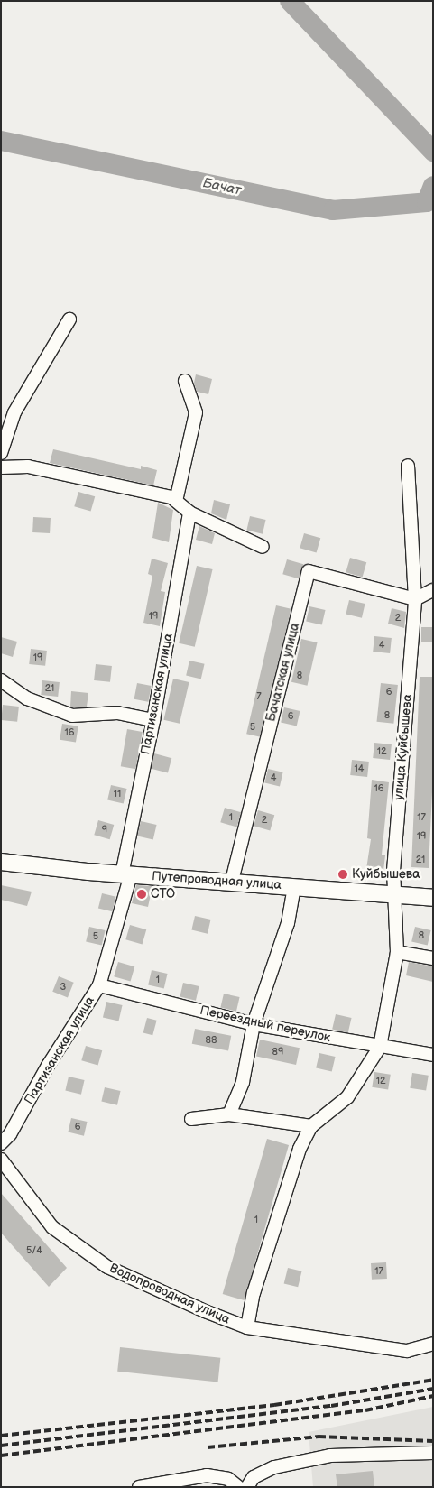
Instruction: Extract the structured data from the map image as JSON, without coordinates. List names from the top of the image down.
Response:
{
  "streets": {
    "main road": ["Путепроводная улица"],
    "street": [
      "Бачатская улица",
      "Партизанская улица",
      "улица Куйбышева",
      "Переездный переулок",
      "Водопроводная улица"
    ]
  },
  "crossings": [
    ["Бачатская улица", "улица Куйбышева"],
    ["Бачатская улица", "Путепроводная улица"],
    ["Партизанская улица", "Путепроводная улица"],
    ["Партизанская улица", "Переездный переулок"],
    ["улица Куйбышева", "Путепроводная улица"],
    ["улица Куйбышева", "Переездный переулок"]
  ],
  "water": ["Бачат"],
  "places": ["Куйбышева", "СТО"],
  "house_numbers": [
    "19",
    "2",
    "4",
    "19",
    "8",
    "21",
    "6",
    "7",
    "8",
    "6",
    "5",
    "16",
    "12",
    "14",
    "4",
    "16",
    "11",
    "1",
    "17",
    "2",
    "9",
    "19",
    "21",
    "8",
    "5",
    "1",
    "3",
    "88",
    "89",
    "12",
    "6",
    "1",
    "5/4",
    "17"
  ]
}
